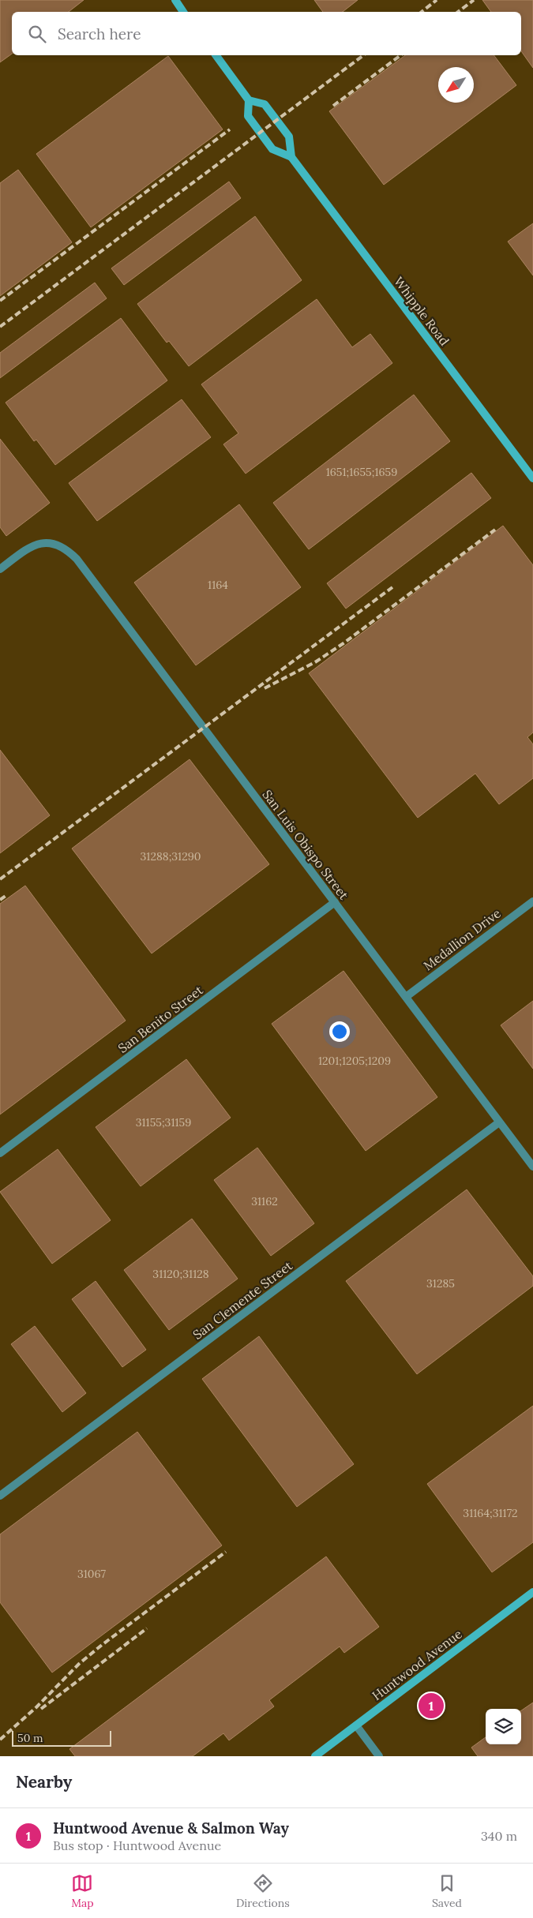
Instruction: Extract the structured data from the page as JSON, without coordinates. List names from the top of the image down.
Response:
{
  "streets": {
    "main road": ["Whipple Road", "Huntwood Avenue"],
    "street": [
      "San Luis Obispo Street",
      "Medallion Drive",
      "San Benito Street",
      "San Clemente Street"
    ]
  },
  "crossings": [
    ["San Luis Obispo Street", "Medallion Drive"],
    ["San Luis Obispo Street", "San Benito Street"],
    ["San Luis Obispo Street", "San Clemente Street"]
  ],
  "house_numbers": [
    "1651;1655;1659",
    "1164",
    "31288;31290",
    "1201;1205;1209",
    "31155;31159",
    "31162",
    "31120;31128",
    "31285",
    "31164;31172",
    "31067"
  ],
  "scale_bar": "50 m",
  "north": "bottom left",
  "page": {
    "search": "Search here",
    "pins": "1",
    "scale": "50 m",
    "heading": "Nearby",
    "list": [
      {
        "mark": "1",
        "name": "Huntwood Avenue & Salmon Way",
        "note": "Bus stop · Huntwood Avenue",
        "value": "340 m"
      }
    ],
    "nav": ["Map", "Directions", "Saved"]
  }
}
